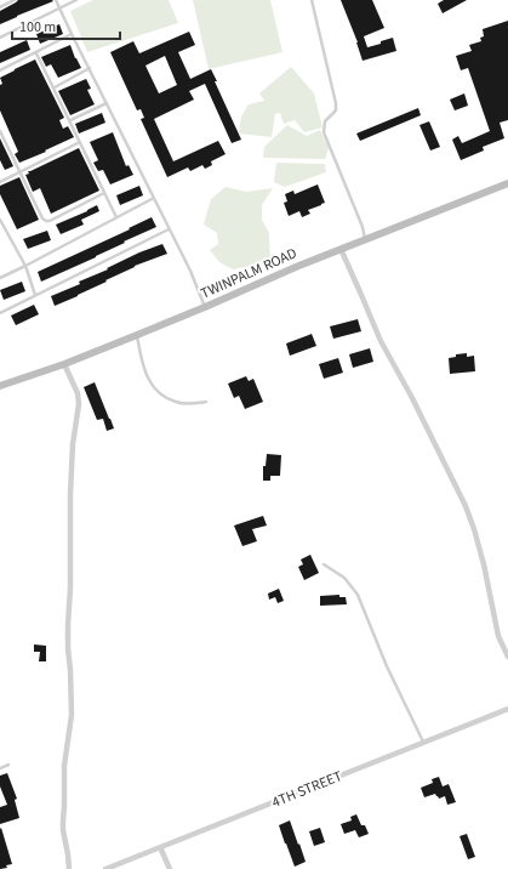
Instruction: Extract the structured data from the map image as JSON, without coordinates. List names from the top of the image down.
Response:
{
  "streets": {
    "main road": ["TWINPALM ROAD"],
    "street": ["4TH STREET"]
  },
  "scale_bar": "100 m"
}
